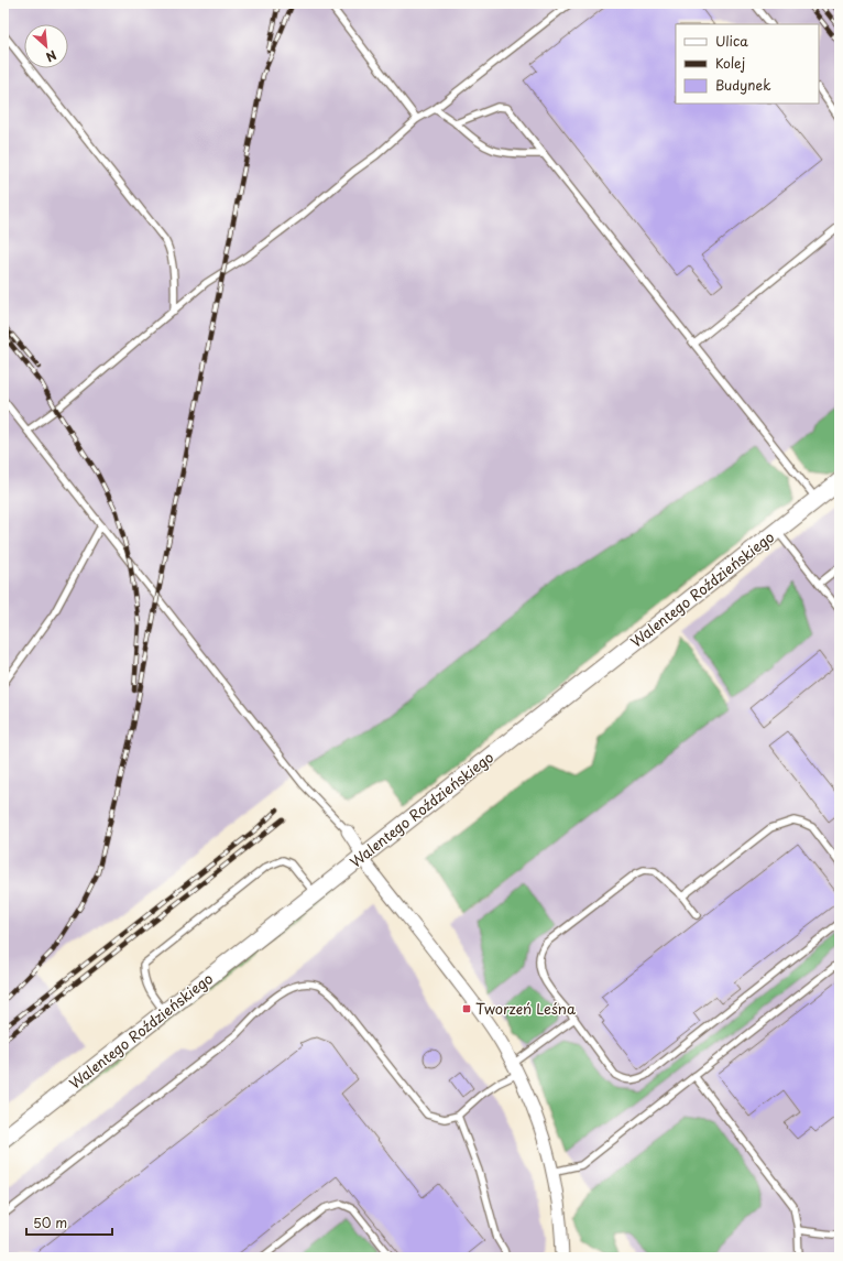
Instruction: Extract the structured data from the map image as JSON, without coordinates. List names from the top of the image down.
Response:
{
  "streets": {
    "street": ["Walentego Roździeńskiego"]
  },
  "places": {
    "transit": ["Tworzeń Leśna"]
  },
  "legend": ["Ulica", "Kolej", "Budynek"],
  "scale_bar": "50 m",
  "north": "bottom right"
}
